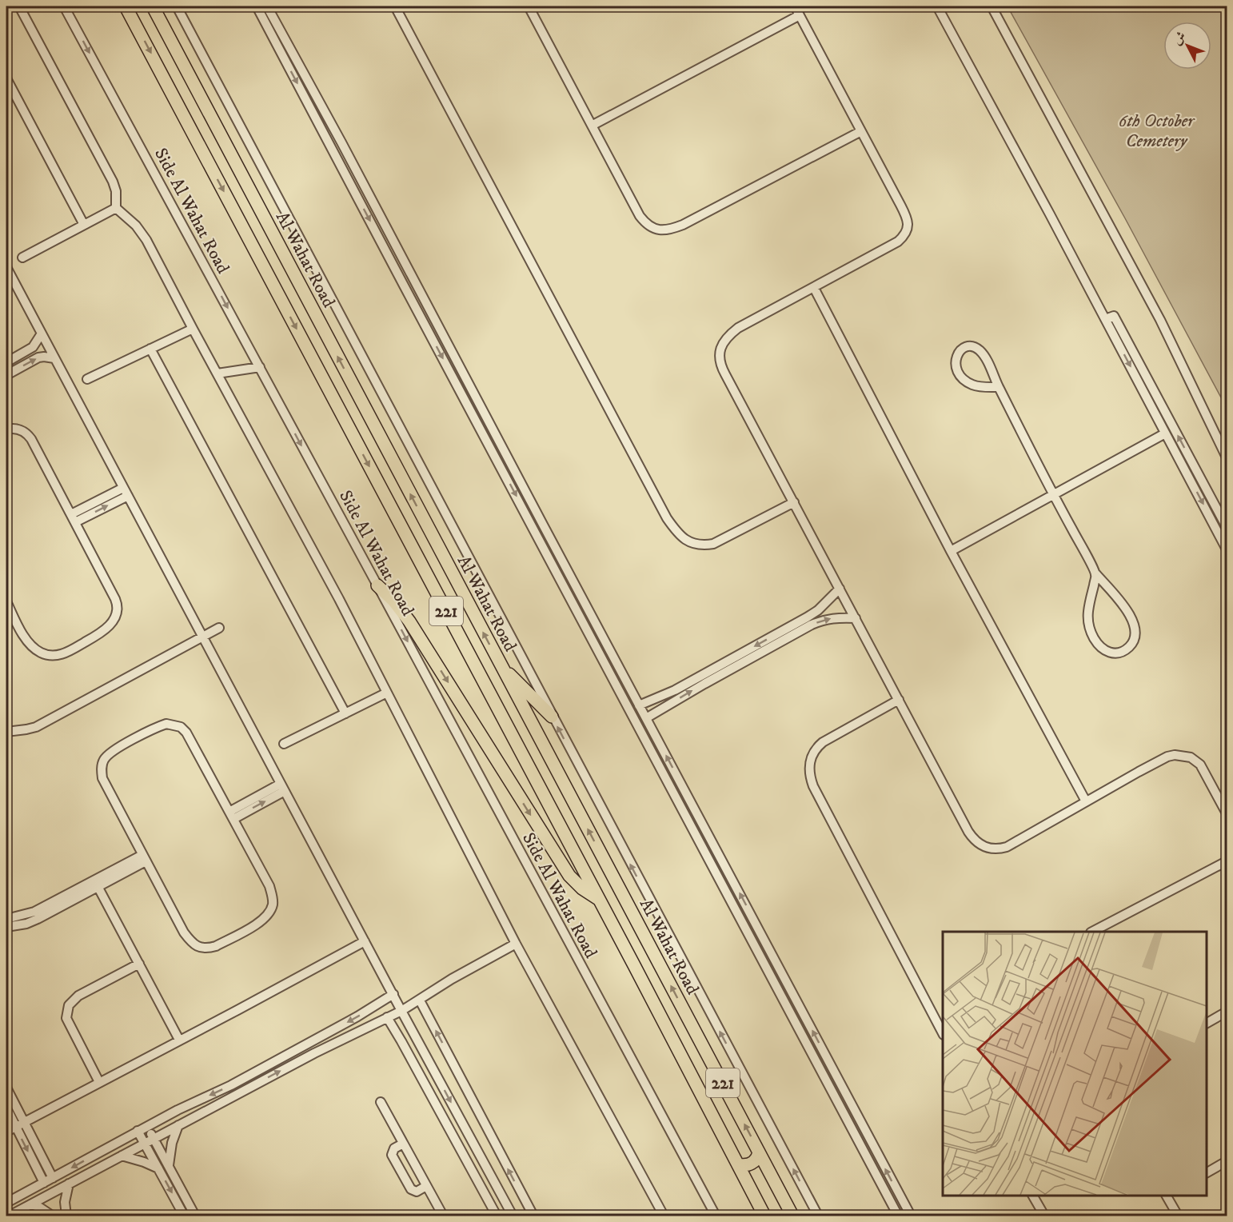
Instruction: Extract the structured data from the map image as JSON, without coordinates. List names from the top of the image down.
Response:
{
  "streets": {
    "highway": ["Al Wahat Road", "221"],
    "street": ["Side Al Wahat Road"]
  },
  "parks": ["6th October Cemetery"],
  "north": "top left"
}
